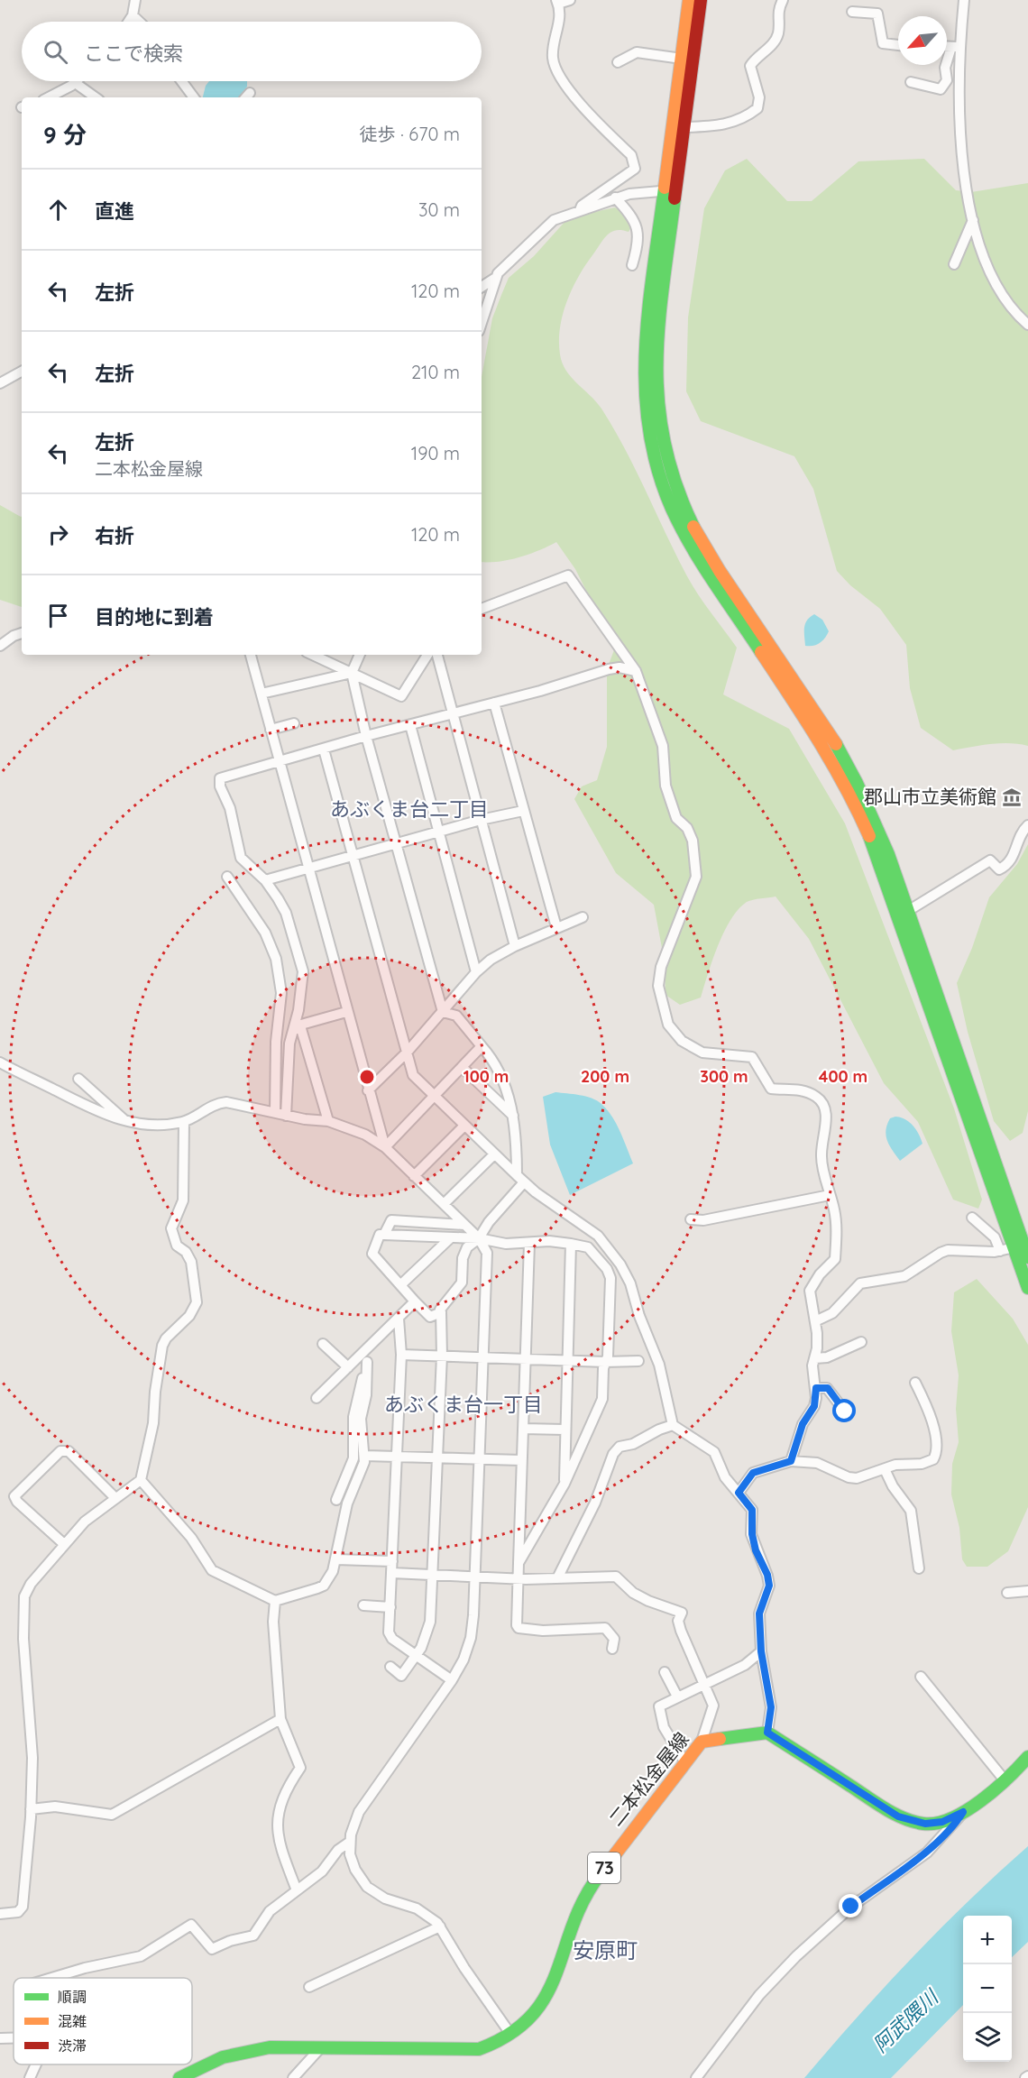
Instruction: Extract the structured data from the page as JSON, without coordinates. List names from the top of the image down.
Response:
{
  "streets": {
    "street": ["二本松金屋線", "73"]
  },
  "districts": ["あぶくま台二丁目", "あぶくま台一丁目", "安原町"],
  "water": ["阿武隈川"],
  "places": {
    "museum": ["郡山市立美術館"]
  },
  "legend": ["順調", "混雑", "渋滞"],
  "north": "bottom left",
  "page": {
    "search": "ここで検索",
    "heading": ["9 分", "徒歩 · 670 m"],
    "list": [
      ["直進", "30 m"],
      ["左折", "120 m"],
      ["左折", "210 m"],
      ["左折", "二本松金屋線", "190 m"],
      ["右折", "120 m"],
      "目的地に到着"
    ],
    "map_buttons": ["+", "−"]
  },
  "rings": [
    "100 m",
    "200 m",
    "300 m",
    "400 m"
  ]
}
